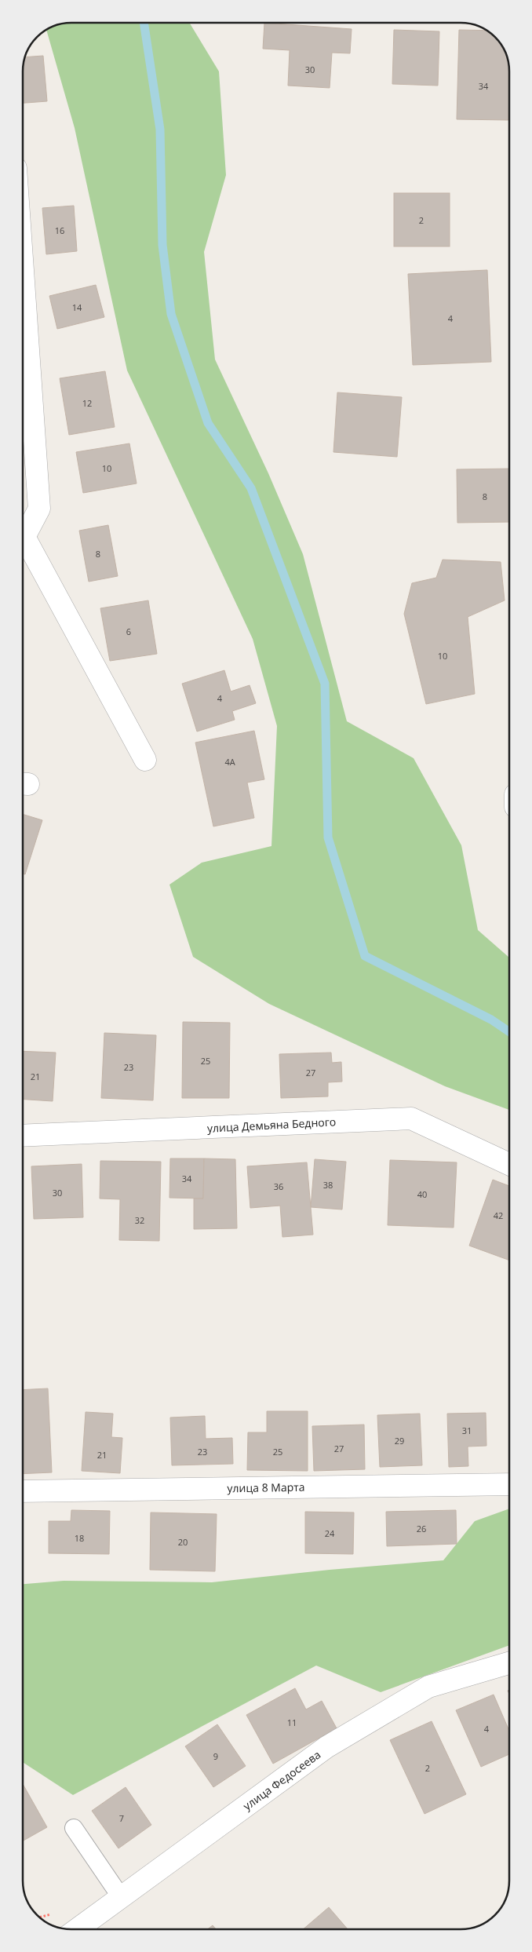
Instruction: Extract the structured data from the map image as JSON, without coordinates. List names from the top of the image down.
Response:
{
  "streets": {
    "street": ["улица Демьяна Бедного", "улица 8 Марта", "улица Федосеева"]
  },
  "house_numbers": [
    "30",
    "34",
    "2",
    "16",
    "14",
    "4",
    "12",
    "10",
    "8",
    "8",
    "6",
    "10",
    "4",
    "4А",
    "25",
    "23",
    "27",
    "21",
    "34",
    "38",
    "36",
    "30",
    "40",
    "42",
    "32",
    "31",
    "29",
    "27",
    "23",
    "25",
    "21",
    "26",
    "24",
    "18",
    "20",
    "11",
    "4",
    "9",
    "2",
    "7"
  ]
}
